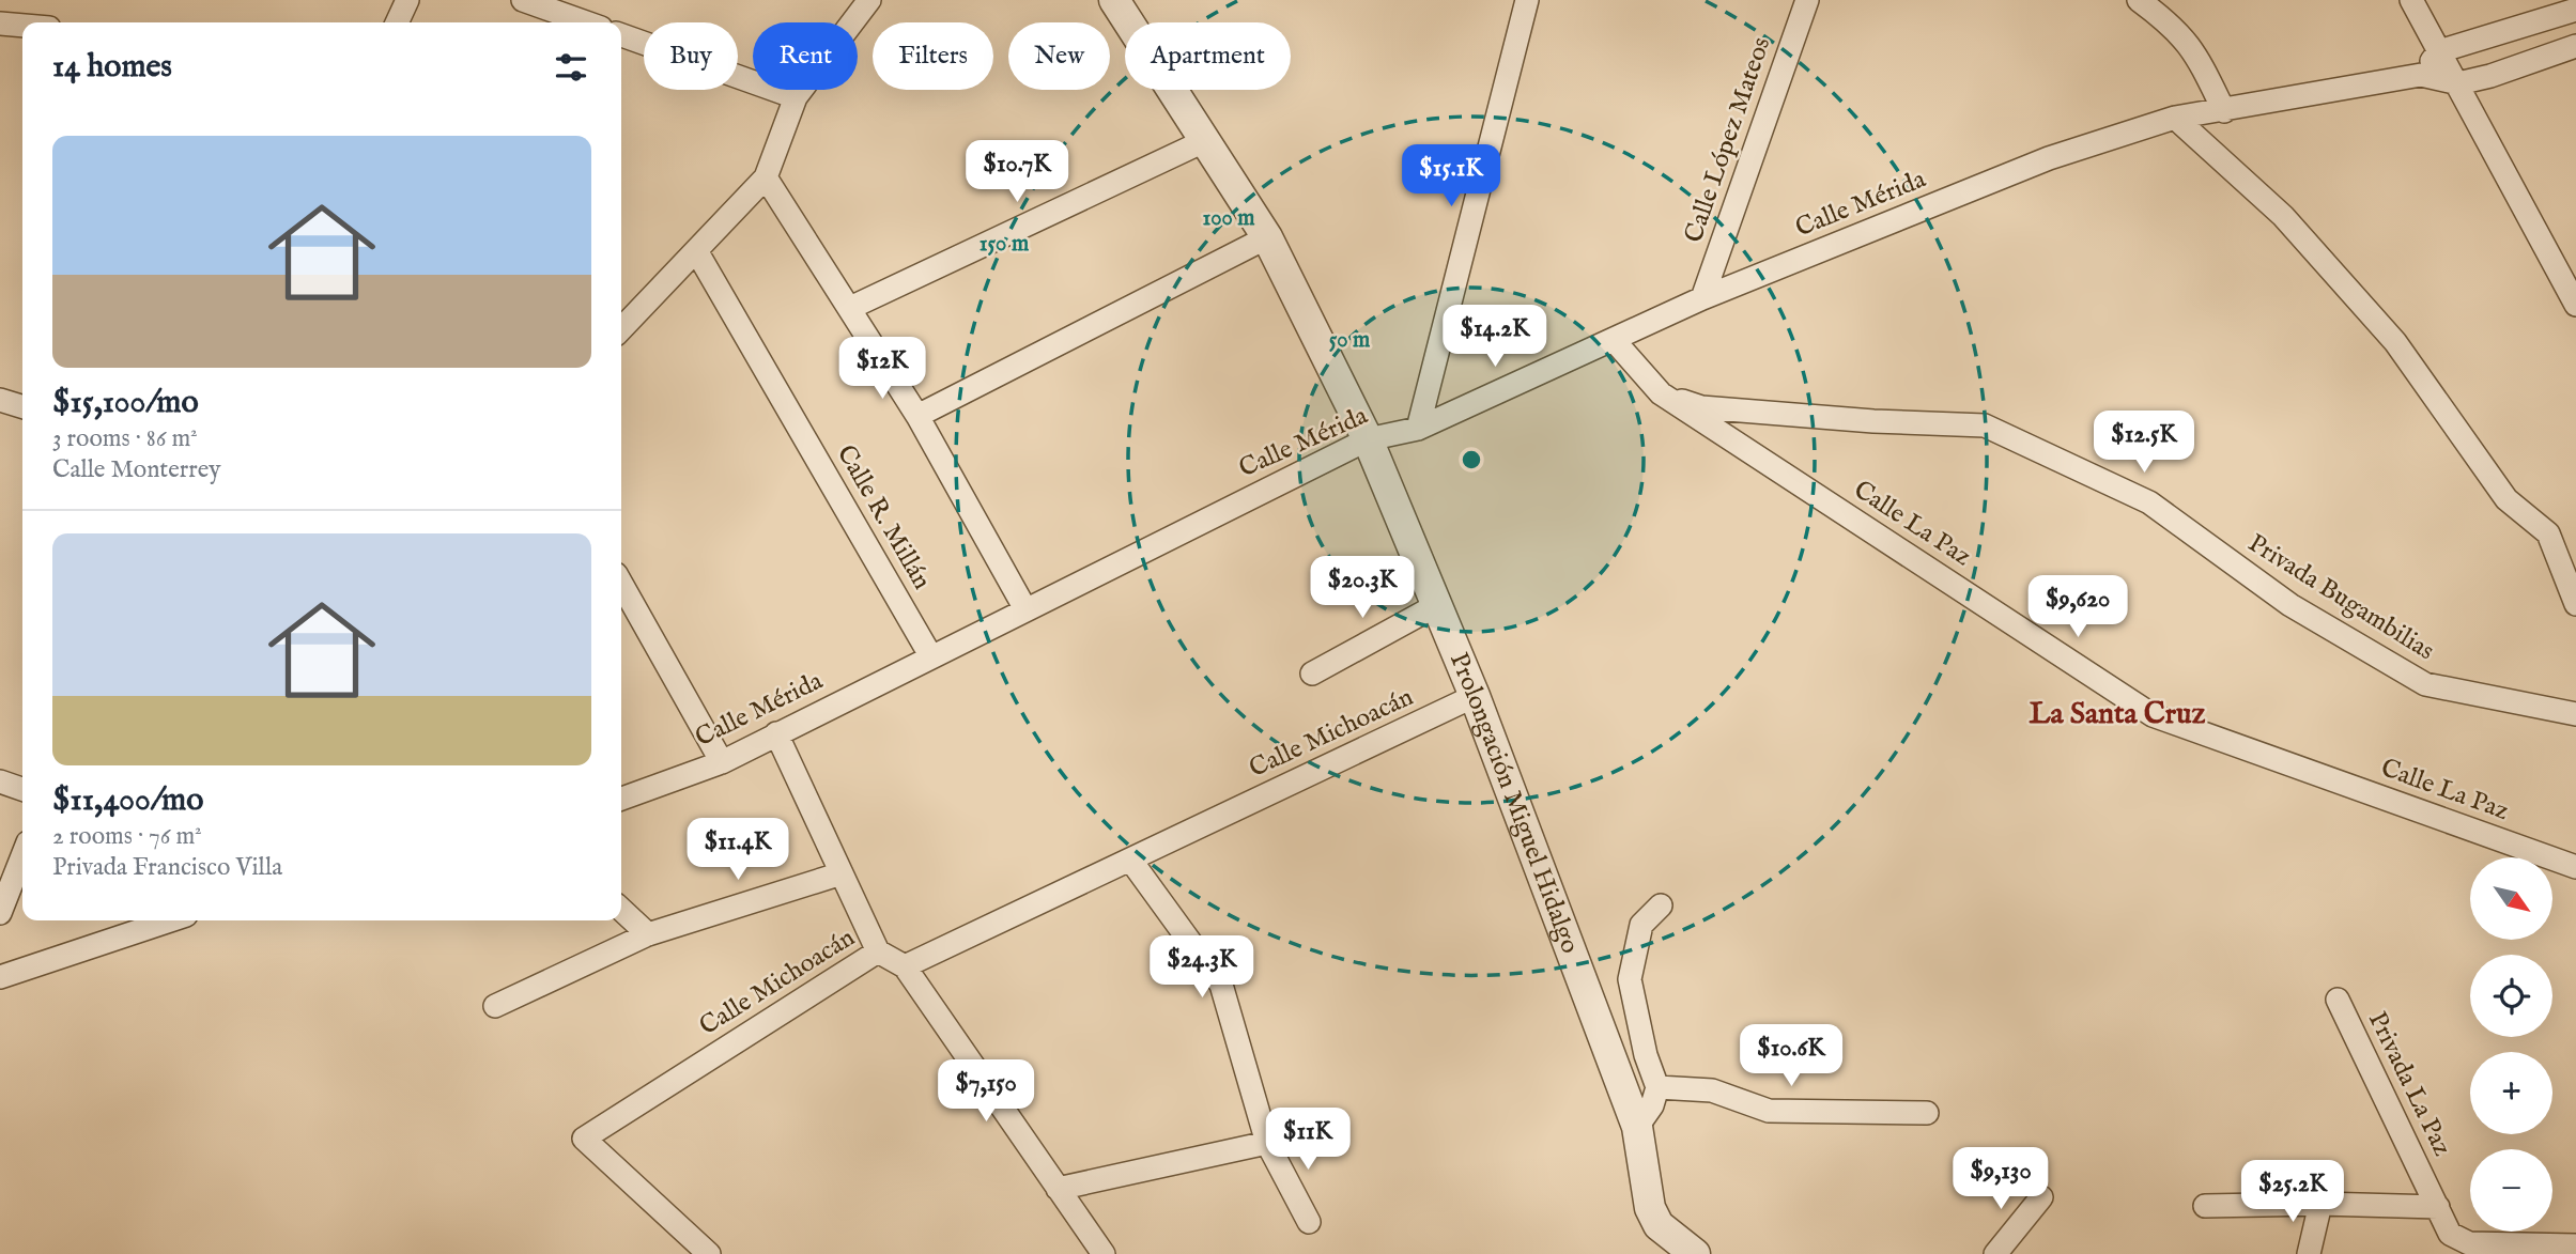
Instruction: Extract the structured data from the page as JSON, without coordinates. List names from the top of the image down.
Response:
{
  "streets": {
    "street": [
      "Calle López Mateos",
      "Calle Mérida",
      "Calle R. Millán",
      "Calle La Paz",
      "Privada Bugambilias",
      "Calle Michoacán",
      "Prolongación Miguel Hidalgo",
      "Privada La Paz"
    ]
  },
  "crossings": [
    ["Calle López Mateos", "Calle Mérida"],
    ["Calle Mérida", "Calle R. Millán"],
    ["Calle Mérida", "Calle La Paz"],
    ["Calle Mérida", "Prolongación Miguel Hidalgo"],
    ["Calle La Paz", "Privada Bugambilias"],
    ["Calle Michoacán", "Prolongación Miguel Hidalgo"]
  ],
  "districts": ["La Santa Cruz"],
  "north": "bottom right",
  "page": {
    "chip": [
      "Buy",
      "Rent",
      "Filters",
      "New",
      "Apartment"
    ],
    "heading": "14 homes",
    "list": [
      {
        "name": "$15,100/mo",
        "note": "3 rooms · 86 m² · Calle Monterrey"
      },
      {
        "name": "$11,400/mo",
        "note": "2 rooms · 76 m² · Privada Francisco Villa"
      }
    ],
    "price": [
      "$10.7K",
      "$15.1K",
      "$14.2K",
      "$12K",
      "$12.5K",
      "$20.3K",
      "$9,620",
      "$11.4K",
      "$24.3K",
      "$10.6K",
      "$7,150",
      "$11K",
      "$9,130",
      "$25.2K"
    ],
    "map_buttons": ["+", "−"]
  },
  "rings": ["100 m", "150 m", "50 m"]
}
